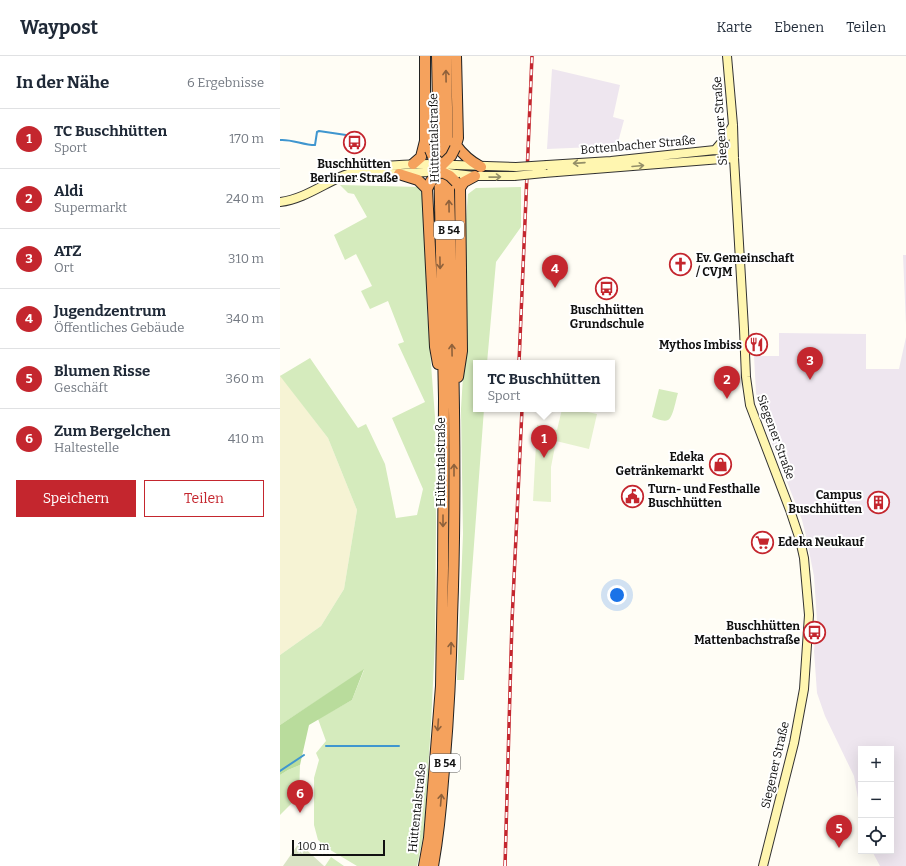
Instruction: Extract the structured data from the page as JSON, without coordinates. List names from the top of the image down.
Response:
{
  "streets": {
    "highway": ["Hüttentalstraße", "B 54"],
    "main road": ["Siegener Straße", "Bottenbacher Straße"]
  },
  "crossings": [
    ["Siegener Straße", "Bottenbacher Straße"]
  ],
  "places": {
    "bus stop": ["Buschhütten Berliner Straße", "Buschhütten Grundschule", "Buschhütten Mattenbachstraße"],
    "church": ["Ev. Gemeinschaft / CVJM"],
    "restaurant": ["Mythos Imbiss"],
    "shop": ["Edeka Getränkemarkt"],
    "public building": ["Turn- und Festhalle Buschhütten"],
    "building": ["Campus Buschhütten"],
    "supermarket": ["Edeka Neukauf"]
  },
  "scale_bar": "100 m",
  "page": {
    "header": "Waypost",
    "nav": ["Karte", "Ebenen", "Teilen"],
    "heading": ["In der Nähe", "6 Ergebnisse"],
    "list": [
      {
        "mark": "1",
        "name": "TC Buschhütten",
        "note": "Sport",
        "value": "170 m"
      },
      {
        "mark": "2",
        "name": "Aldi",
        "note": "Supermarkt",
        "value": "240 m"
      },
      {
        "mark": "3",
        "name": "ATZ",
        "note": "Ort",
        "value": "310 m"
      },
      {
        "mark": "4",
        "name": "Jugendzentrum",
        "note": "Öffentliches Gebäude",
        "value": "340 m"
      },
      {
        "mark": "5",
        "name": "Blumen Risse",
        "note": "Geschäft",
        "value": "360 m"
      },
      {
        "mark": "6",
        "name": "Zum Bergelchen",
        "note": "Haltestelle",
        "value": "410 m"
      }
    ],
    "pins": [
      "4",
      "3",
      "2",
      "1",
      "6",
      "5"
    ],
    "popup": ["TC Buschhütten", "Sport"],
    "buttons": ["Speichern", "Teilen"],
    "map_buttons": ["+", "−"],
    "scale": "100 m"
  }
}
